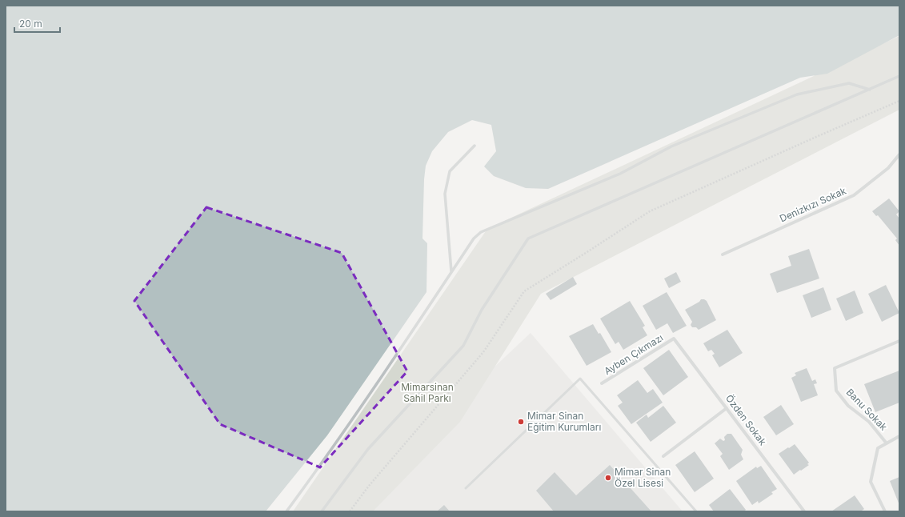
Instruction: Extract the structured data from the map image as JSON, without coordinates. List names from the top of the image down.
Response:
{
  "streets": {
    "street": [
      "Denizkızı Sokak",
      "Ayben Çıkmazı",
      "Banu Sokak",
      "Özden Sokak"
    ]
  },
  "crossings": [
    ["Ayben Çıkmazı", "Özden Sokak"]
  ],
  "parks": ["Mimarsinan Sahil Parkı"],
  "places": ["Mimar Sinan Eğitim Kurumları", "Mimar Sinan Özel Lisesi"],
  "scale_bar": "20 m"
}
